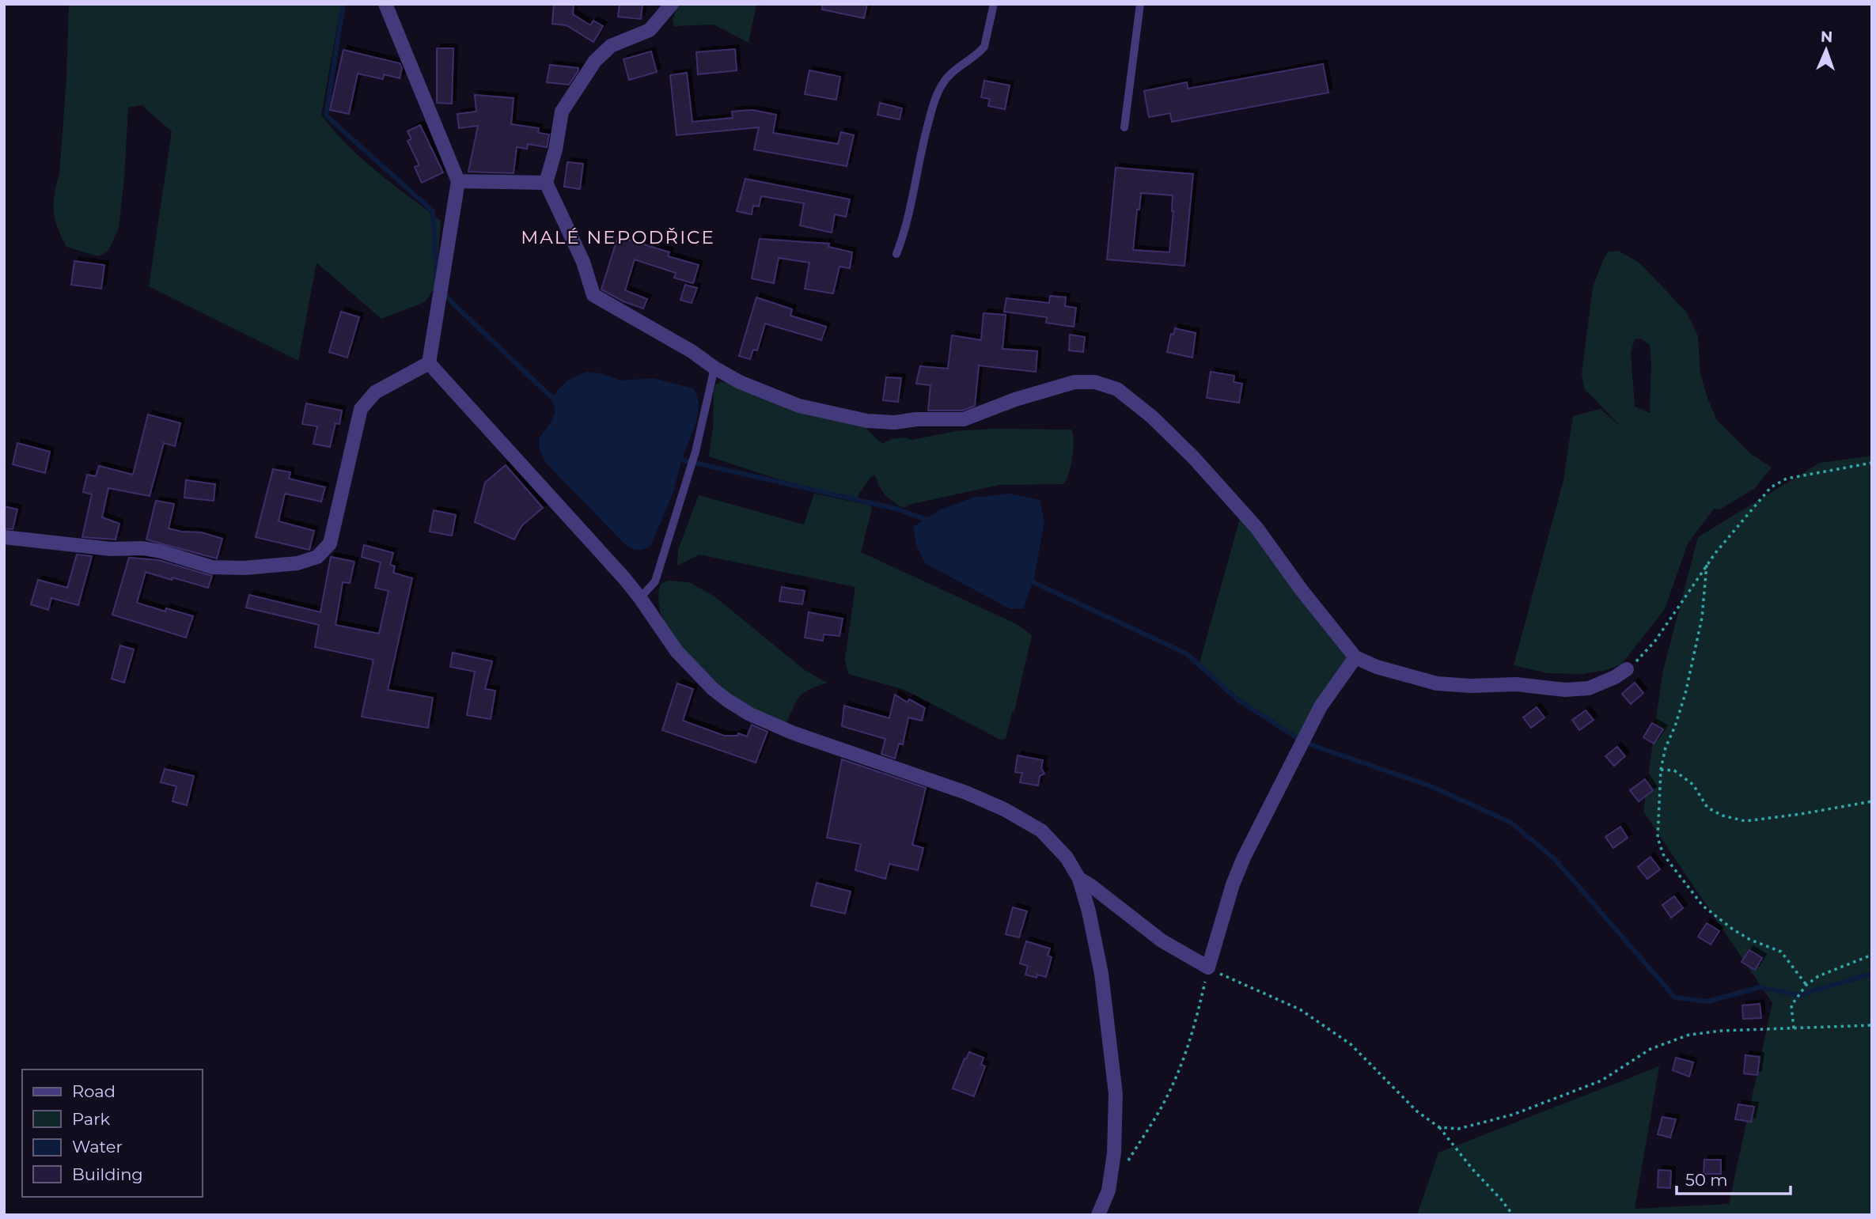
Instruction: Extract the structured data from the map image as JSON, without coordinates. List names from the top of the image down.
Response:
{
  "districts": ["MALÉ NEPODŘICE"],
  "legend": [
    "Road",
    "Park",
    "Water",
    "Building"
  ],
  "scale_bar": "50 m",
  "north": "top"
}
